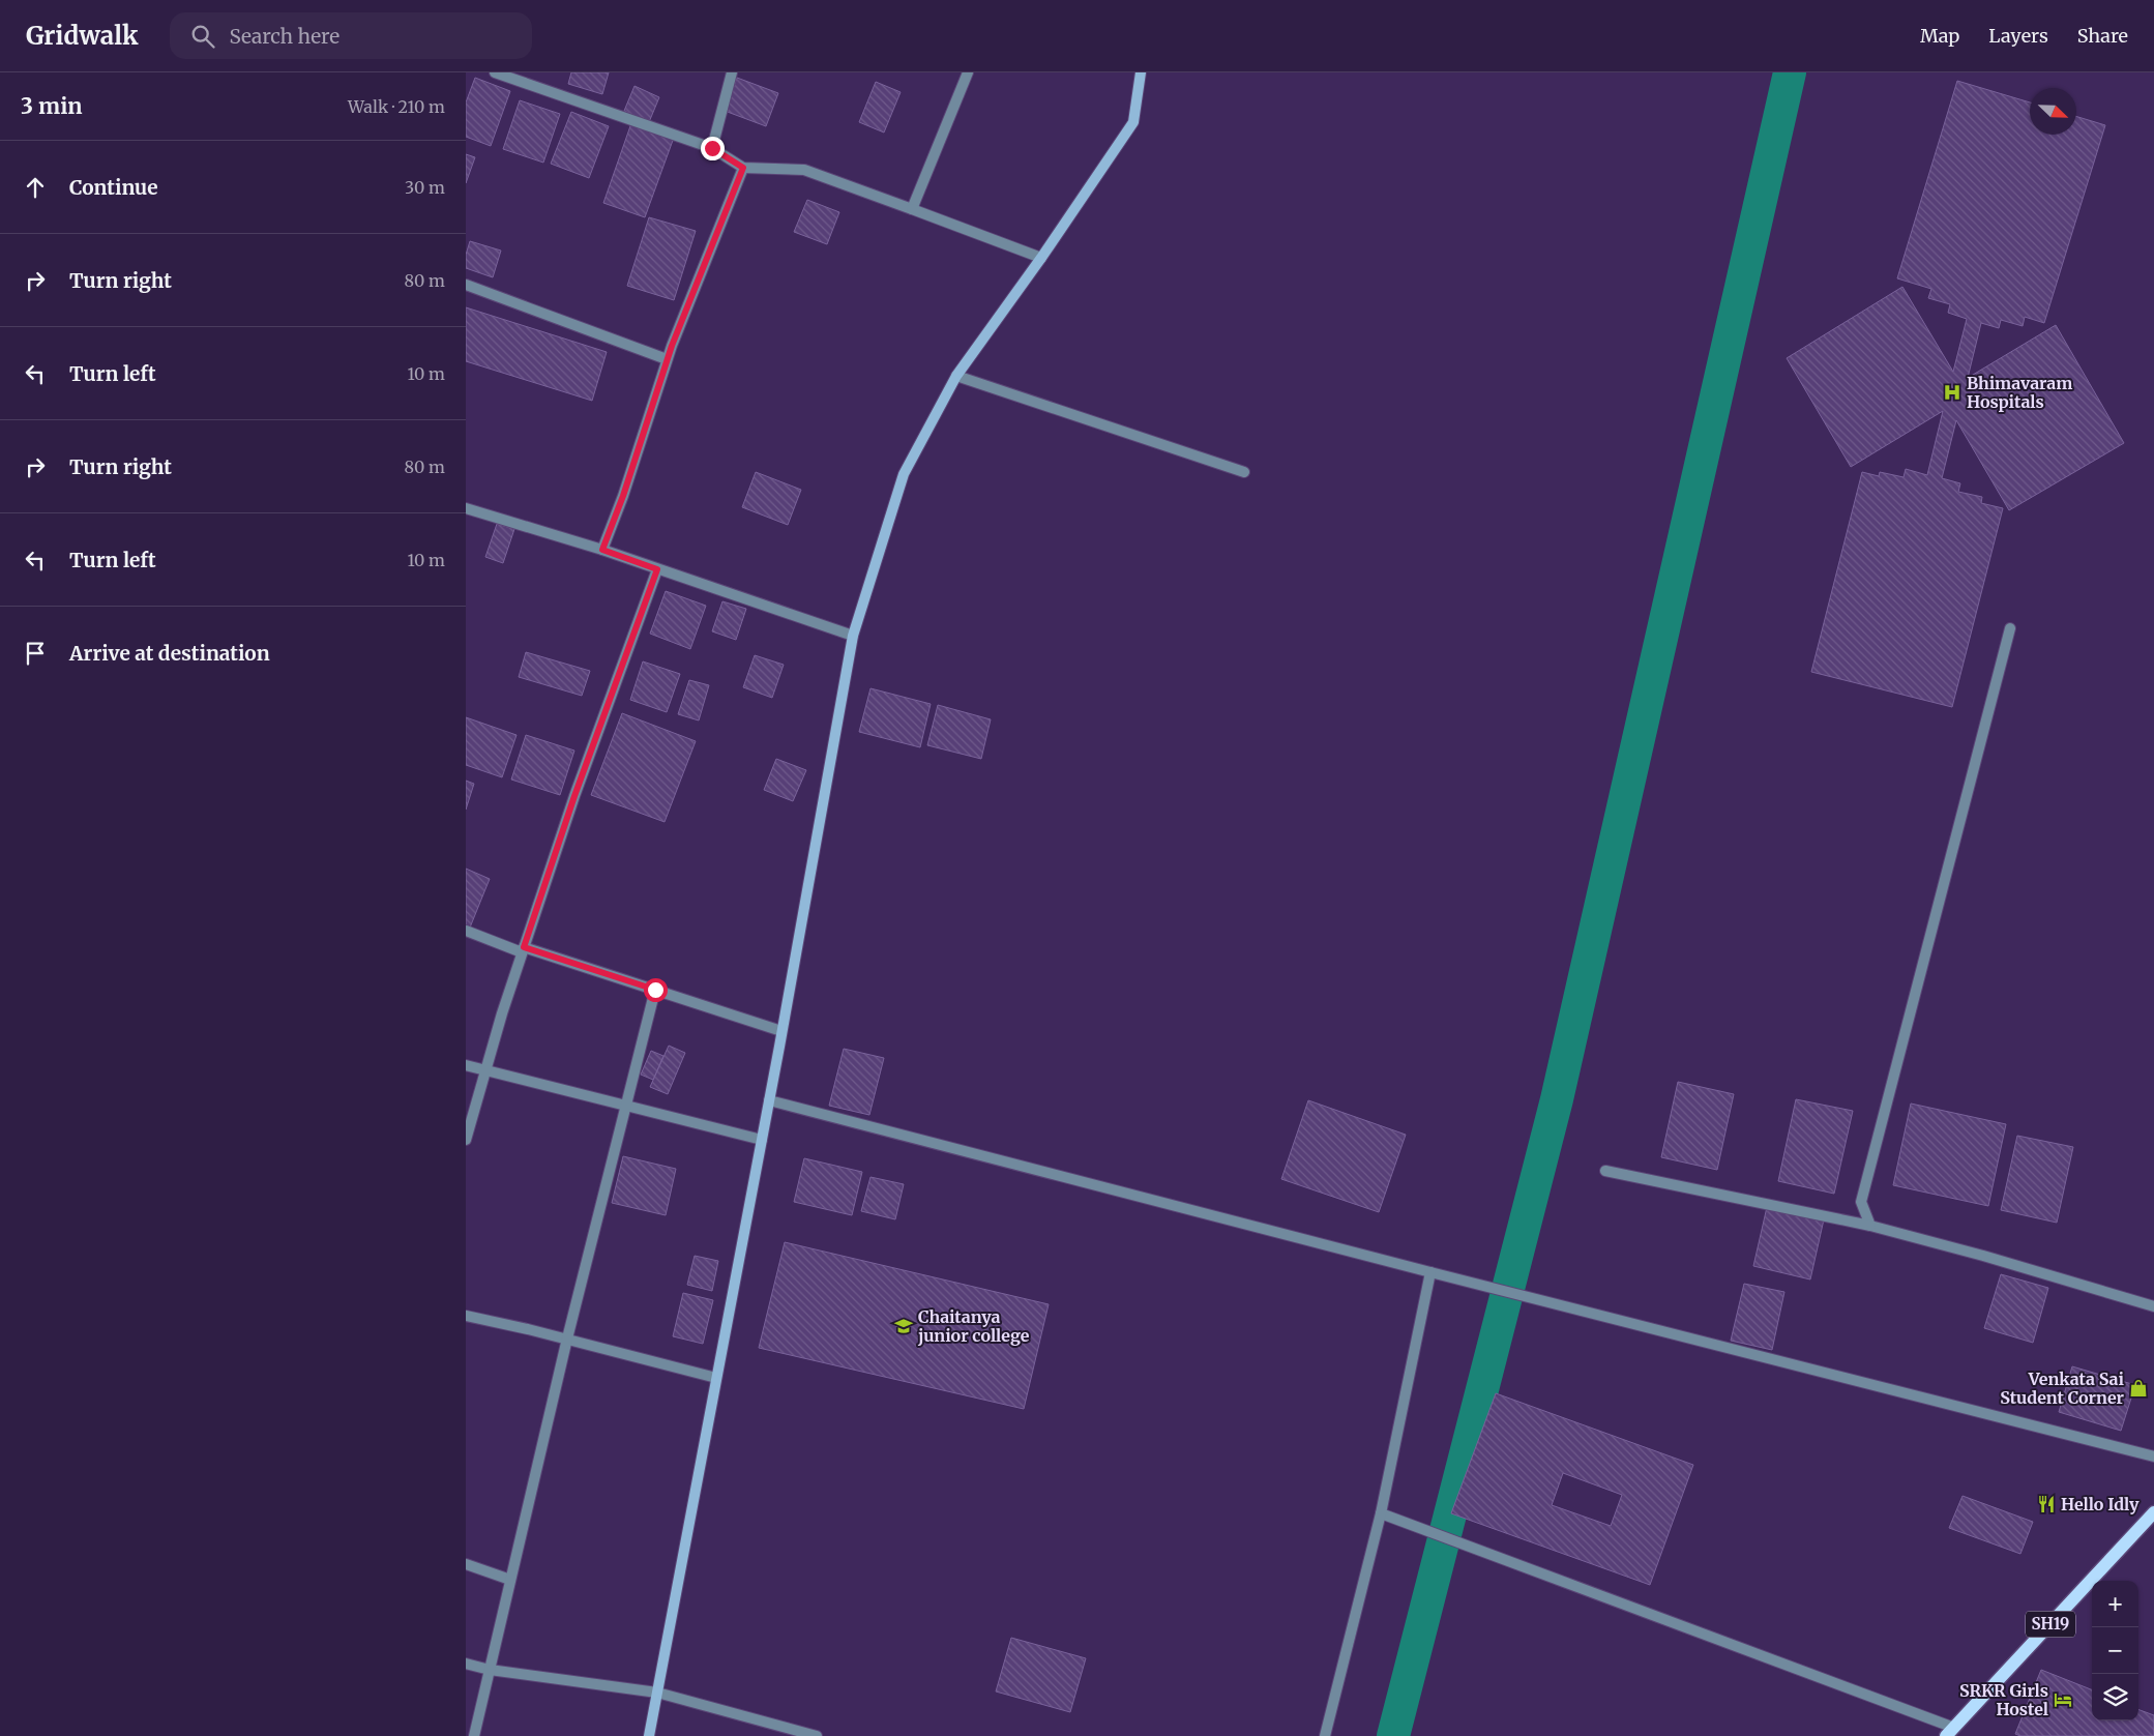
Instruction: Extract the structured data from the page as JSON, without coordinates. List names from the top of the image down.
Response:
{
  "streets": {
    "main road": ["SH19"]
  },
  "places": {
    "hospital": ["Bhimavaram Hospitals"],
    "school or university": ["Chaitanya junior college"],
    "shop": ["Venkata Sai Student Corner"],
    "restaurant": ["Hello Idly"],
    "hotel": ["SRKR Girls Hostel"]
  },
  "north": "bottom right",
  "page": {
    "header": "Gridwalk",
    "search": "Search here",
    "nav": ["Map", "Layers", "Share"],
    "heading": ["3 min", "Walk · 210 m"],
    "list": [
      ["Continue", "30 m"],
      ["Turn right", "80 m"],
      ["Turn left", "10 m"],
      ["Turn right", "80 m"],
      ["Turn left", "10 m"],
      "Arrive at destination"
    ],
    "map_buttons": ["+", "−"]
  }
}
